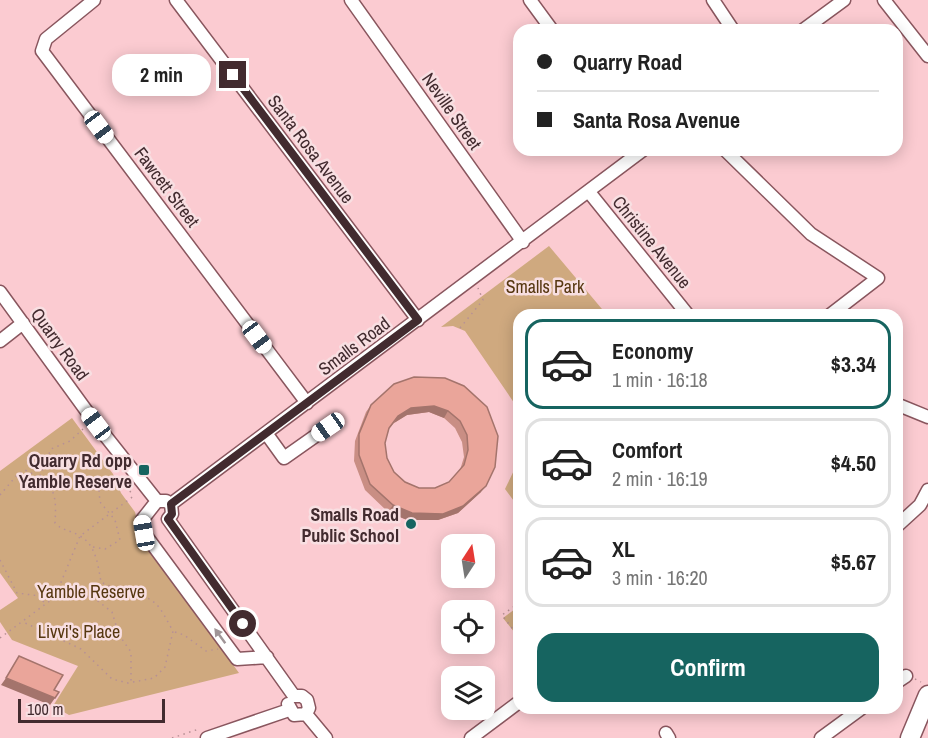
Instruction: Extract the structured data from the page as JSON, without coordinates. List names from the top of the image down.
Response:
{
  "streets": {
    "street": [
      "Neville Street",
      "Santa Rosa Avenue",
      "Fawcett Street",
      "Christine Avenue",
      "Quarry Road",
      "Smalls Road"
    ]
  },
  "crossings": [
    ["Neville Street", "Smalls Road"],
    ["Santa Rosa Avenue", "Smalls Road"],
    ["Fawcett Street", "Smalls Road"],
    ["Christine Avenue", "Smalls Road"],
    ["Quarry Road", "Smalls Road"]
  ],
  "parks": ["Smalls Park", "Yamble Reserve", "Livvi's Place"],
  "places": {
    "transit": ["Quarry Rd opp Yamble Reserve"],
    "other": ["Smalls Road Public School"]
  },
  "scale_bar": "100 m",
  "north": "top",
  "page": {
    "banner": ["Quarry Road", "Santa Rosa Avenue"],
    "bubble": "2 min",
    "list": [
      {
        "name": "Economy",
        "note": "1 min · 16:18",
        "value": "$3.34"
      },
      {
        "name": "Comfort",
        "note": "2 min · 16:19",
        "value": "$4.50"
      },
      {
        "name": "XL",
        "note": "3 min · 16:20",
        "value": "$5.67"
      }
    ],
    "buttons": "Confirm",
    "scale": "100 m"
  }
}
